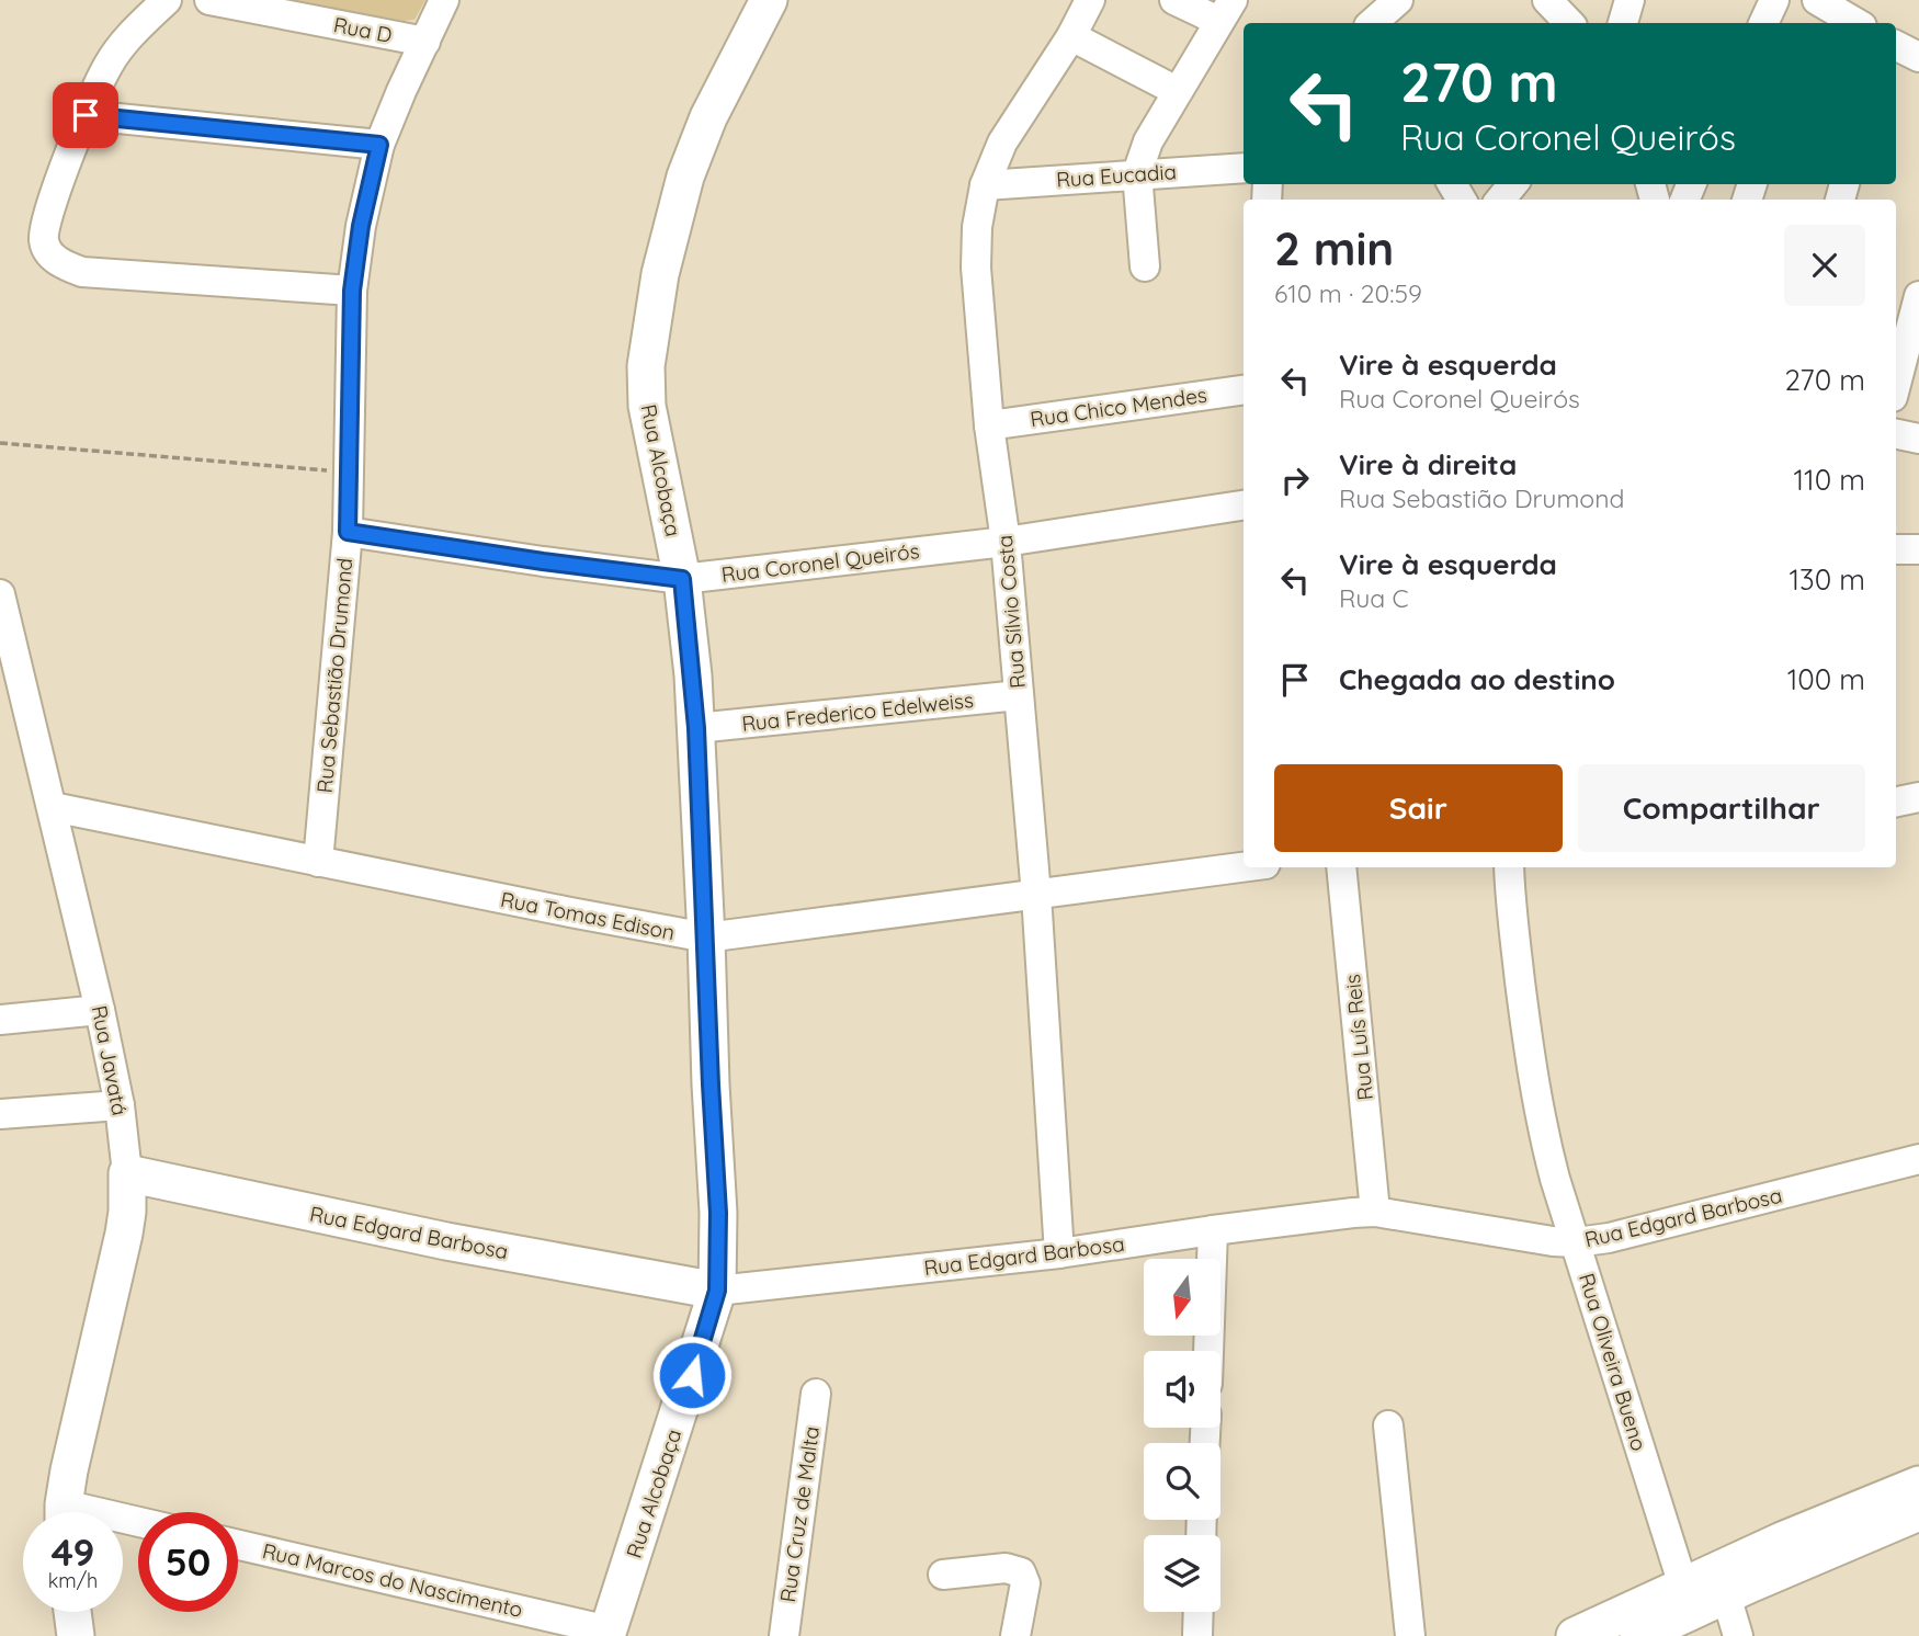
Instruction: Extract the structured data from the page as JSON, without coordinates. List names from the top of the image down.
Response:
{
  "streets": {
    "main road": ["Rua Alcobaça", "Rua Javatá", "Rua Edgard Barbosa"],
    "street": [
      "Rua D",
      "Rua Eucadia",
      "Rua Chico Mendes",
      "Rua Coronel Queirós",
      "Rua Sílvio Costa",
      "Rua Sebastião Drumond",
      "Rua Frederico Edelweiss",
      "Rua Tomas Edison",
      "Rua Luís Reis",
      "Rua Oliveira Bueno",
      "Rua Cruz de Malta",
      "Rua Marcos do Nascimento"
    ]
  },
  "crossings": [
    ["Rua D", "Rua Sebastião Drumond"],
    ["Rua Eucadia", "Rua Sílvio Costa"],
    ["Rua Chico Mendes", "Rua Sílvio Costa"],
    ["Rua Alcobaça", "Rua Coronel Queirós"],
    ["Rua Alcobaça", "Rua Frederico Edelweiss"],
    ["Rua Alcobaça", "Rua Tomas Edison"],
    ["Rua Alcobaça", "Rua Edgard Barbosa"],
    ["Rua Alcobaça", "Rua Marcos do Nascimento"],
    ["Rua Coronel Queirós", "Rua Sílvio Costa"],
    ["Rua Coronel Queirós", "Rua Sebastião Drumond"],
    ["Rua Sílvio Costa", "Rua Frederico Edelweiss"],
    ["Rua Sílvio Costa", "Rua Tomas Edison"],
    ["Rua Sílvio Costa", "Rua Edgard Barbosa"],
    ["Rua Sebastião Drumond", "Rua Tomas Edison"],
    ["Rua Tomas Edison", "Rua Javatá"],
    ["Rua Luís Reis", "Rua Edgard Barbosa"],
    ["Rua Javatá", "Rua Edgard Barbosa"],
    ["Rua Edgard Barbosa", "Rua Oliveira Bueno"]
  ],
  "north": "bottom",
  "page": {
    "turn": ["270 m", "Rua Coronel Queirós"],
    "heading": ["2 min", "610 m · 20:59"],
    "list": [
      {
        "name": "Vire à esquerda",
        "note": "Rua Coronel Queirós",
        "value": "270 m"
      },
      {
        "name": "Vire à direita",
        "note": "Rua Sebastião Drumond",
        "value": "110 m"
      },
      {
        "name": "Vire à esquerda",
        "note": "Rua C",
        "value": "130 m"
      },
      {
        "name": "Chegada ao destino",
        "value": "100 m"
      }
    ],
    "buttons": ["Sair", "Compartilhar"],
    "speed": "49 km/h",
    "limit": "50"
  }
}
